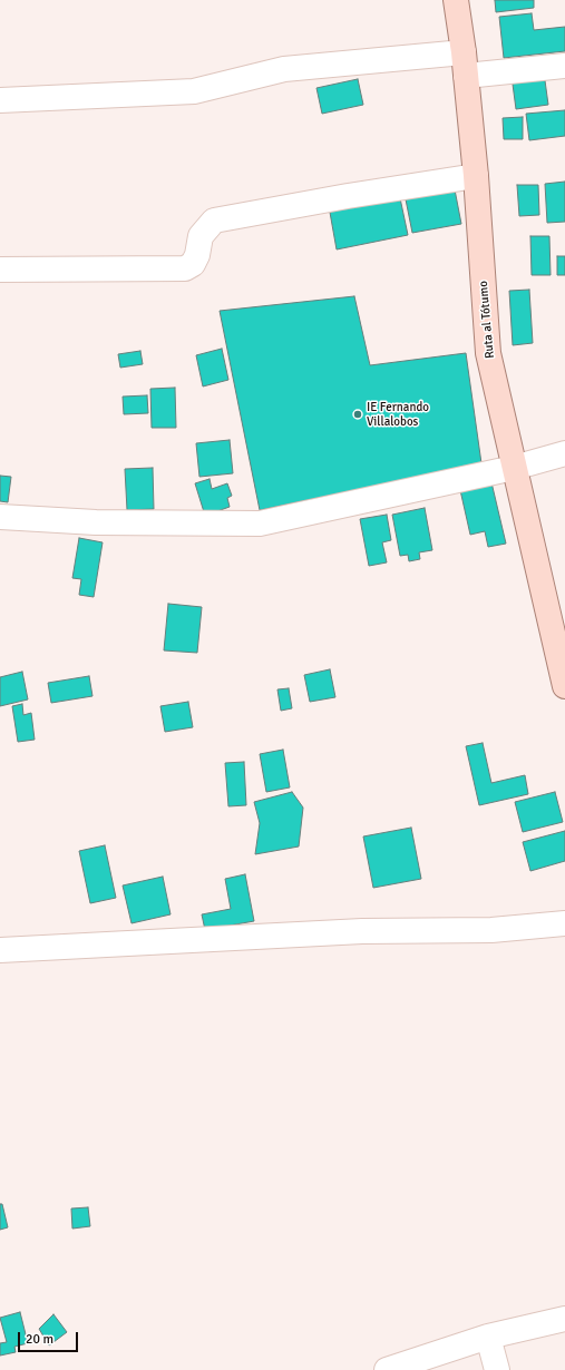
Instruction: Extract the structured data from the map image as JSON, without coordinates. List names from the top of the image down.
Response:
{
  "streets": {
    "main road": ["Ruta al Tótumo"]
  },
  "places": ["IE Fernando Villalobos"],
  "scale_bar": "20 m"
}
